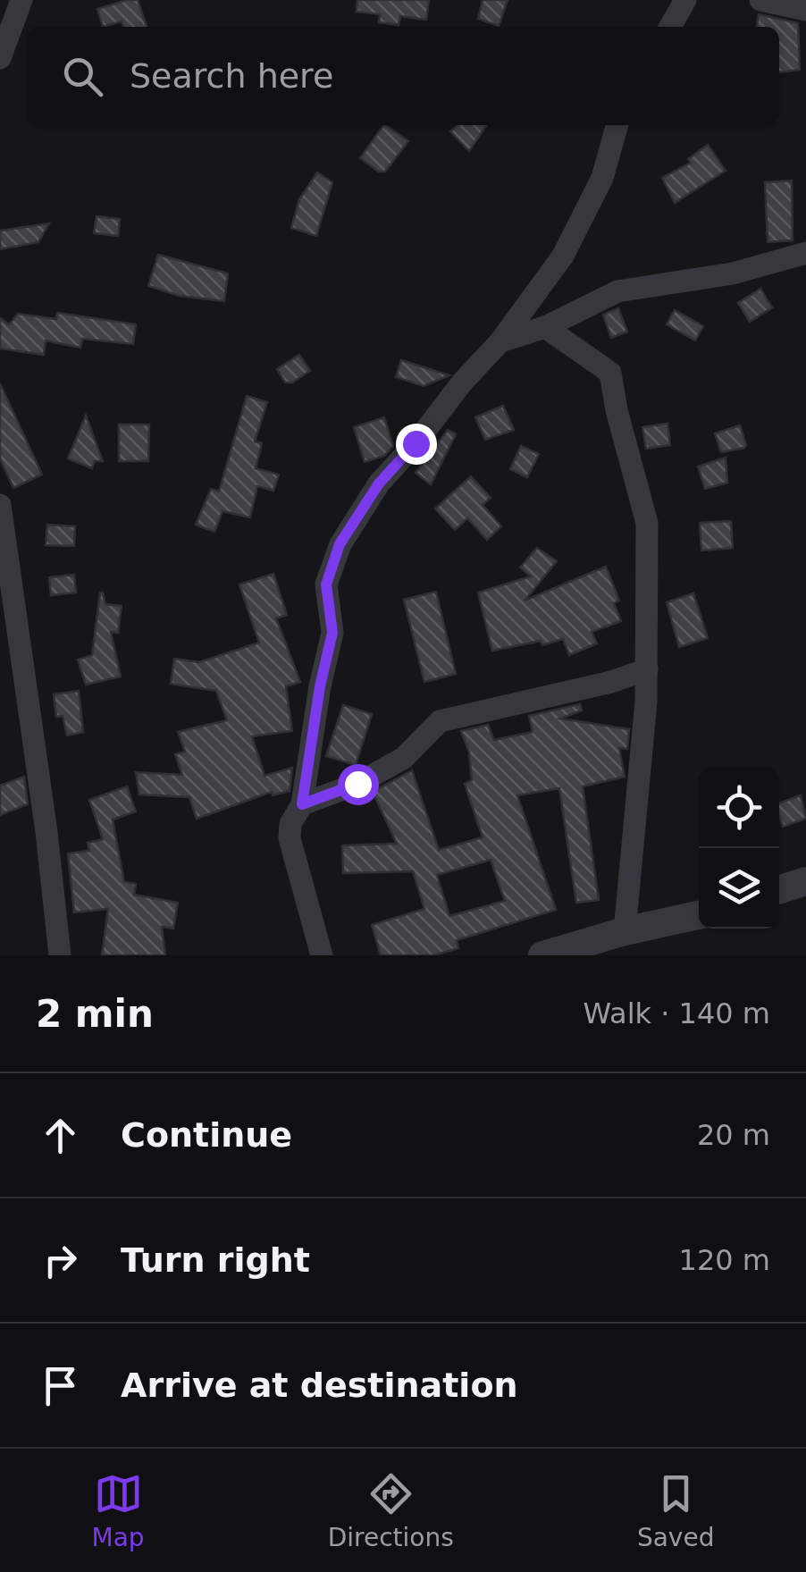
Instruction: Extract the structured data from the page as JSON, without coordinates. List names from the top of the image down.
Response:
{
  "page": {
    "search": "Search here",
    "heading": ["2 min", "Walk · 140 m"],
    "list": [
      ["Continue", "20 m"],
      ["Turn right", "120 m"],
      "Arrive at destination"
    ],
    "nav": ["Map", "Directions", "Saved"]
  }
}
